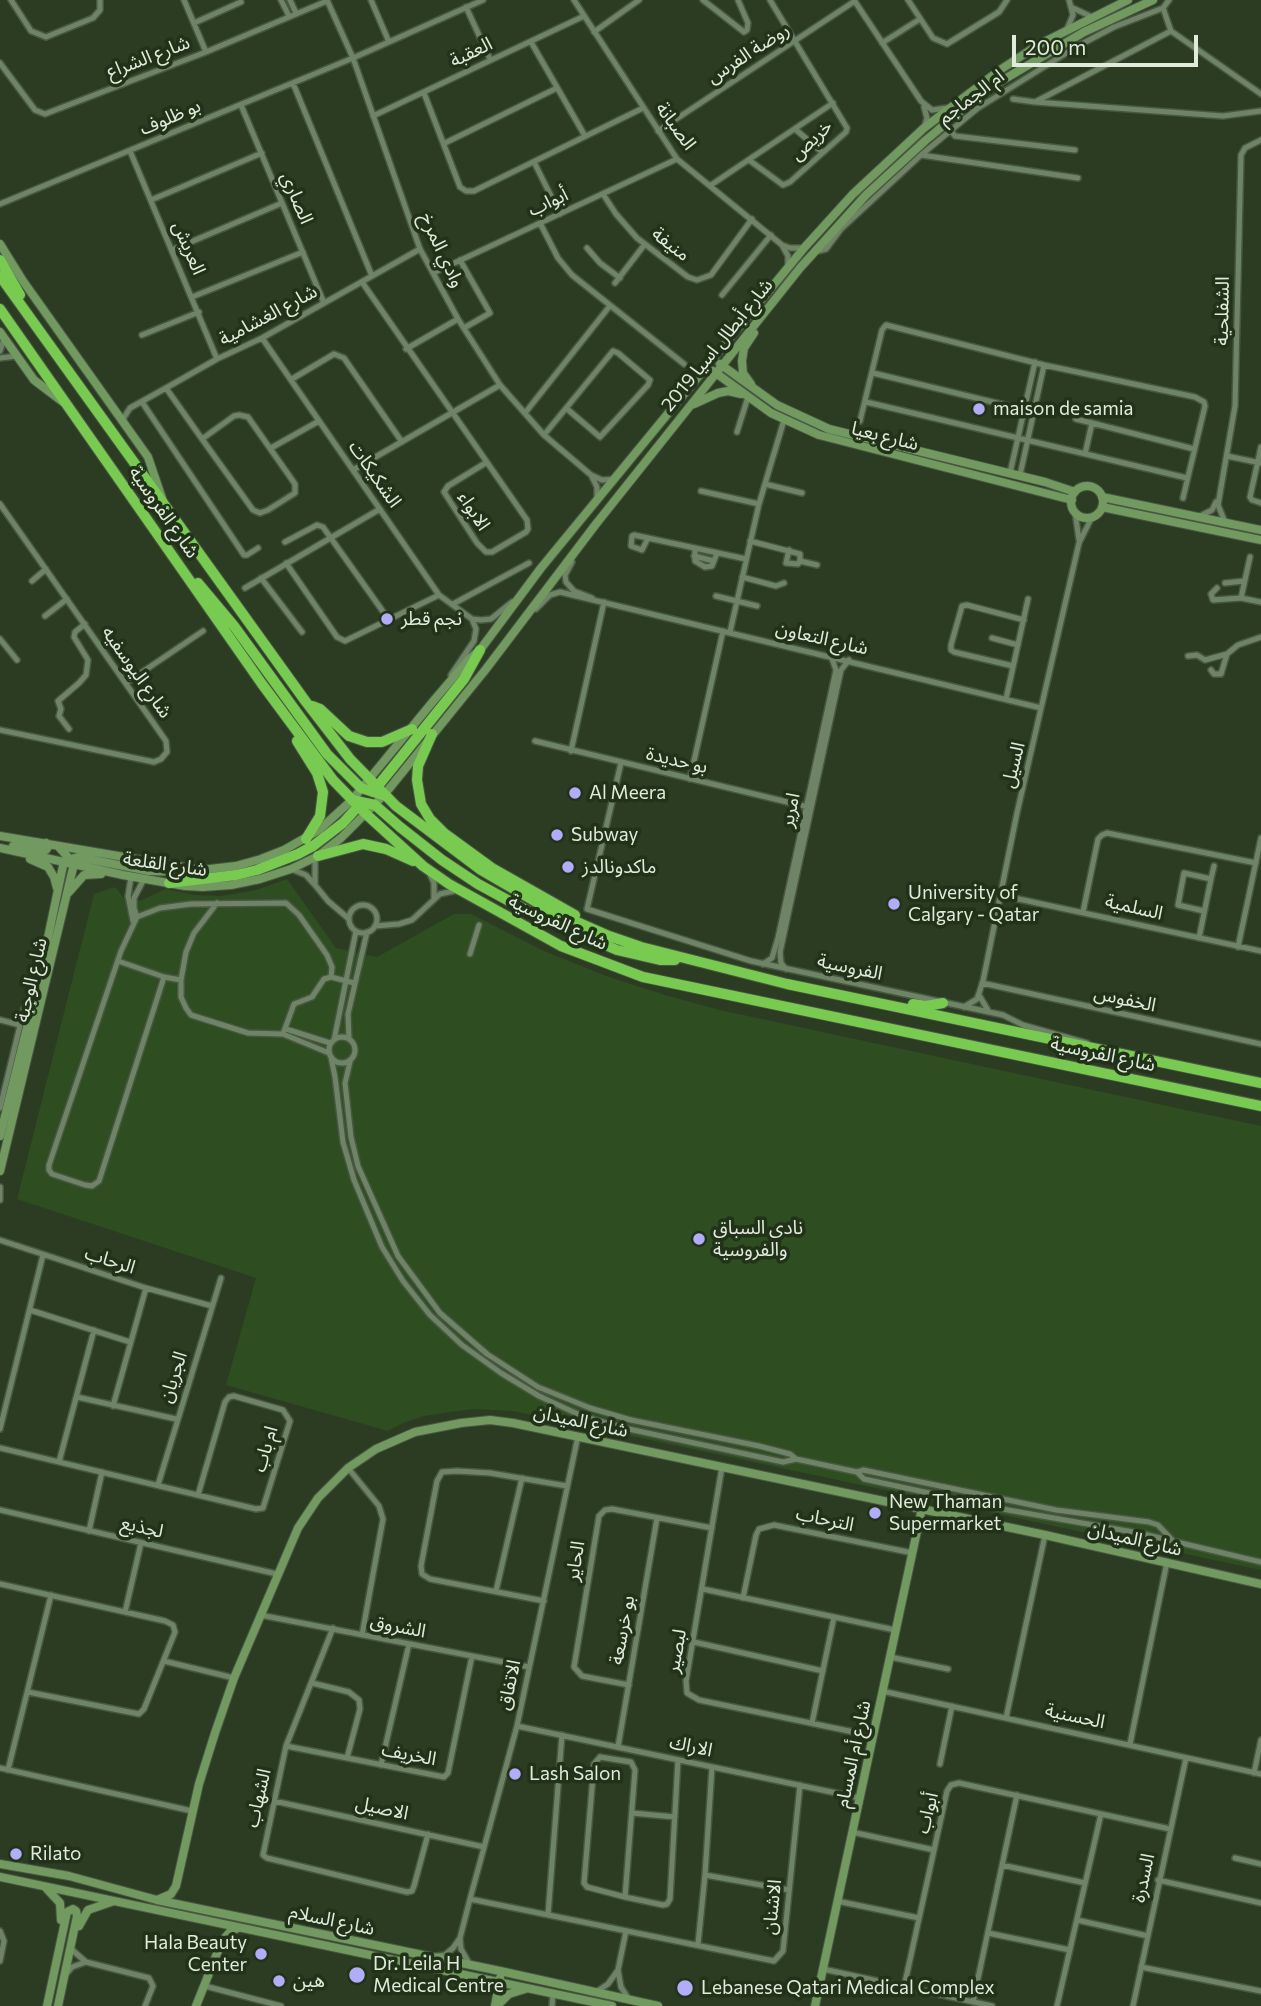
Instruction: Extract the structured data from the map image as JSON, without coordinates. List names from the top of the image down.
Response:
{
  "streets": {
    "highway": ["شارع الفروسية"],
    "main road": [
      "شارع أبطال اسيا 2019",
      "شارع بعيا",
      "شارع القلعة",
      "شارع الوجبة",
      "شارع الميدان",
      "شارع أم المسام",
      "شارع السلام"
    ],
    "street": [
      "العقبة",
      "روضة الفرس",
      "شارع الشراع",
      "ام الجماجم",
      "بو ظلوف",
      "الصبانة",
      "خريص",
      "الصاري",
      "أبواب",
      "منيفة",
      "العريش",
      "وادي المرخ",
      "الشفلحية",
      "شارع الغشامية",
      "الشكيكات",
      "الابواء",
      "شارع التعاون",
      "شارع اليوسفيه",
      "بو حديدة",
      "السيل",
      "امرير",
      "السلمية",
      "الفروسية",
      "الخفوس",
      "الرحاب",
      "الجريان",
      "ام باب",
      "الترحاب",
      "لجذيع",
      "الحاير",
      "الشروق",
      "بو خرسعة",
      "لبصير",
      "الاتفاق",
      "الحسنية",
      "الاراك",
      "الخريف",
      "الشهاب",
      "الاصيل",
      "السدرة",
      "الاشنان"
    ]
  },
  "crossings": [
    ["العقبة", "الصبانة"],
    ["العقبة", "وادي المرخ"],
    ["روضة الفرس", "الصبانة"],
    ["روضة الفرس", "خريص"],
    ["شارع الشراع", "وادي المرخ"],
    ["ام الجماجم", "شارع أبطال اسيا 2019"],
    ["بو ظلوف", "الصاري"],
    ["بو ظلوف", "العريش"],
    ["بو ظلوف", "وادي المرخ"],
    ["الصبانة", "أبواب"],
    ["الصبانة", "منيفة"],
    ["الصاري", "شارع الغشامية"],
    ["أبواب", "منيفة"],
    ["أبواب", "وادي المرخ"],
    ["أبواب", "السدرة"],
    ["العريش", "شارع الغشامية"],
    ["وادي المرخ", "شارع الغشامية"],
    ["شارع الغشامية", "الشكيكات"],
    ["شارع الغشامية", "الابواء"],
    ["شارع الغشامية", "شارع الفروسية"],
    ["شارع أبطال اسيا 2019", "شارع بعيا"],
    ["شارع أبطال اسيا 2019", "شارع الفروسية"],
    ["شارع أبطال اسيا 2019", "شارع التعاون"],
    ["شارع أبطال اسيا 2019", "شارع القلعة"],
    ["شارع بعيا", "السيل"],
    ["شارع الفروسية", "شارع القلعة"],
    ["شارع الفروسية", "الفروسية"],
    ["شارع التعاون", "السيل"],
    ["شارع التعاون", "امرير"],
    ["بو حديدة", "امرير"],
    ["بو حديدة", "الفروسية"],
    ["السيل", "السلمية"],
    ["السيل", "الخفوس"],
    ["امرير", "الفروسية"],
    ["شارع القلعة", "شارع الوجبة"],
    ["الرحاب", "الجريان"],
    ["الجريان", "ام باب"],
    ["شارع الميدان", "لجذيع"],
    ["شارع الميدان", "الشروق"],
    ["شارع الميدان", "لبصير"],
    ["شارع الميدان", "الاتفاق"],
    ["شارع الميدان", "شارع أم المسام"],
    ["الترحاب", "شارع أم المسام"],
    ["الحاير", "بو خرسعة"],
    ["الحاير", "لبصير"],
    ["الشروق", "الاتفاق"],
    ["الشروق", "الخريف"],
    ["الشروق", "الشهاب"],
    ["بو خرسعة", "الاراك"],
    ["لبصير", "شارع أم المسام"],
    ["الاتفاق", "الاراك"],
    ["الاتفاق", "الاصيل"],
    ["الاتفاق", "الاشنان"],
    ["الحسنية", "شارع أم المسام"],
    ["الحسنية", "السدرة"],
    ["الاراك", "شارع أم المسام"],
    ["الاراك", "الاشنان"],
    ["الخريف", "الشهاب"],
    ["الشهاب", "الاصيل"]
  ],
  "places": [
    "maison de samia",
    "نجم قطر",
    "Al Meera",
    "Subway",
    "ماكدونالدز",
    "University of Calgary - Qatar",
    "نادي السباق والفروسية",
    "New Thaman Supermarket",
    "Lash Salon",
    "Rilato",
    "Hala Beauty Center",
    "Dr. Leila H Medical Centre",
    "هين",
    "Lebanese Qatari Medical Complex"
  ],
  "scale_bar": "200 m"
}
